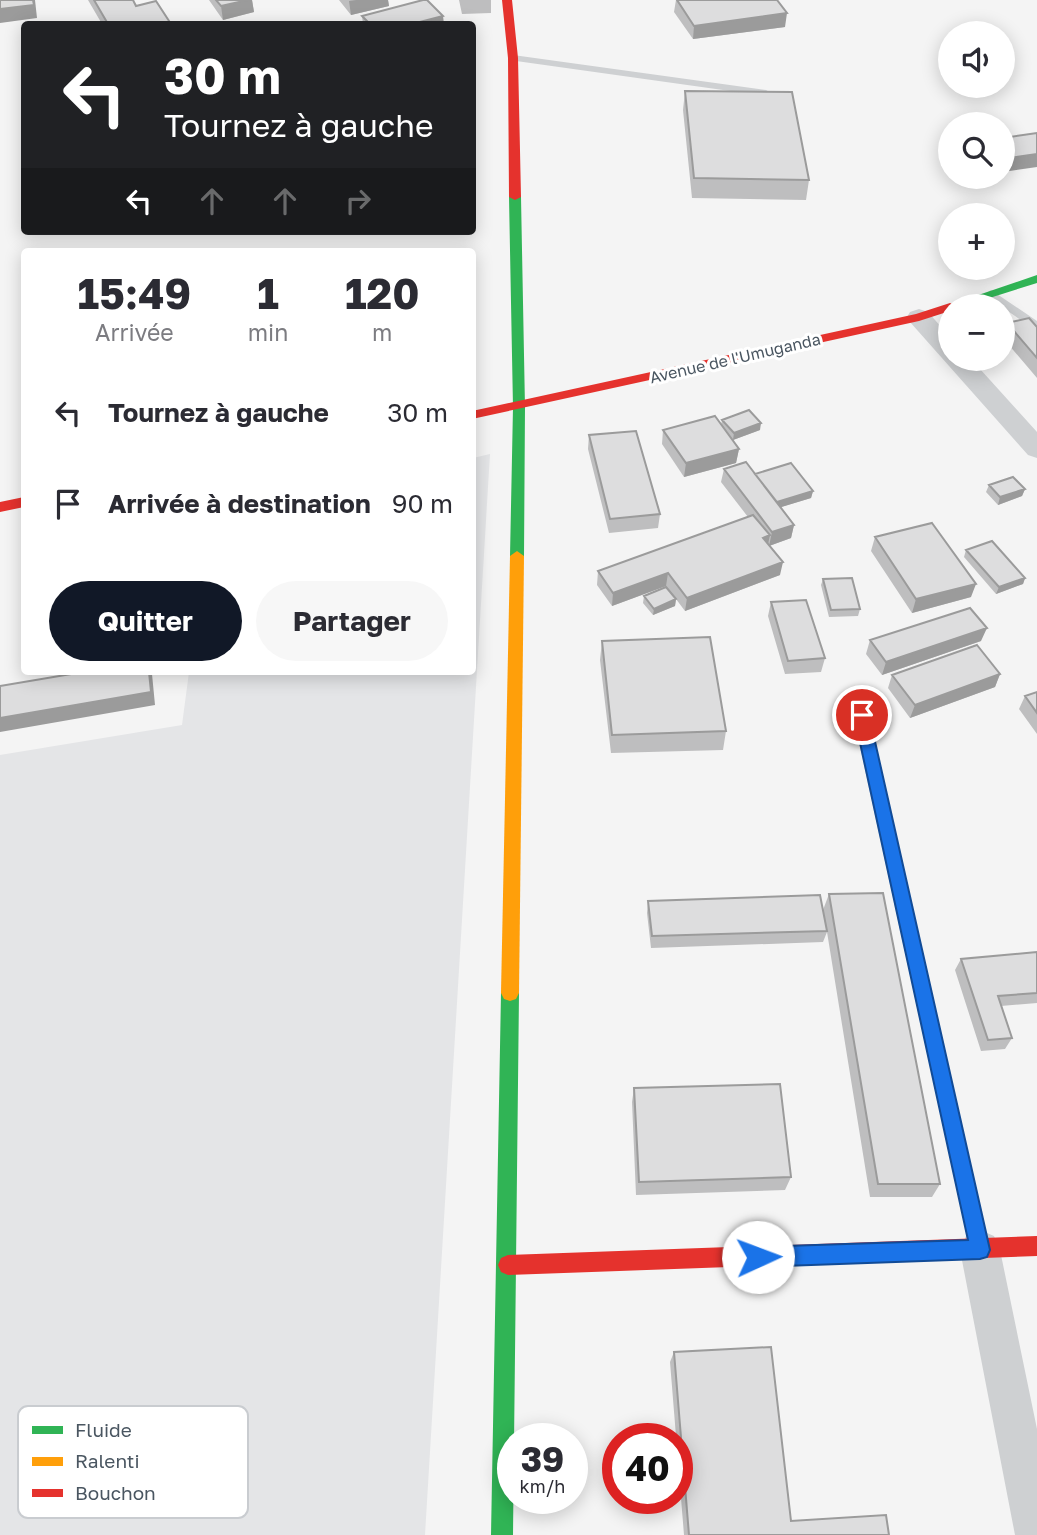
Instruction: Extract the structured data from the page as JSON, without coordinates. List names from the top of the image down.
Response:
{
  "streets": {
    "street": ["Avenue de l'Umuganda"]
  },
  "legend": ["Fluide", "Ralenti", "Bouchon"],
  "page": {
    "map_buttons": ["+", "−"],
    "turn": ["30 m", "Tournez à gauche"],
    "eta": [
      "15:49",
      "Arrivée",
      "1",
      "min",
      "120",
      "m"
    ],
    "list": [
      {
        "name": "Tournez à gauche",
        "value": "30 m"
      },
      {
        "name": "Arrivée à destination",
        "value": "90 m"
      }
    ],
    "buttons": ["Quitter", "Partager"],
    "speed": "39 km/h",
    "limit": "40"
  }
}
